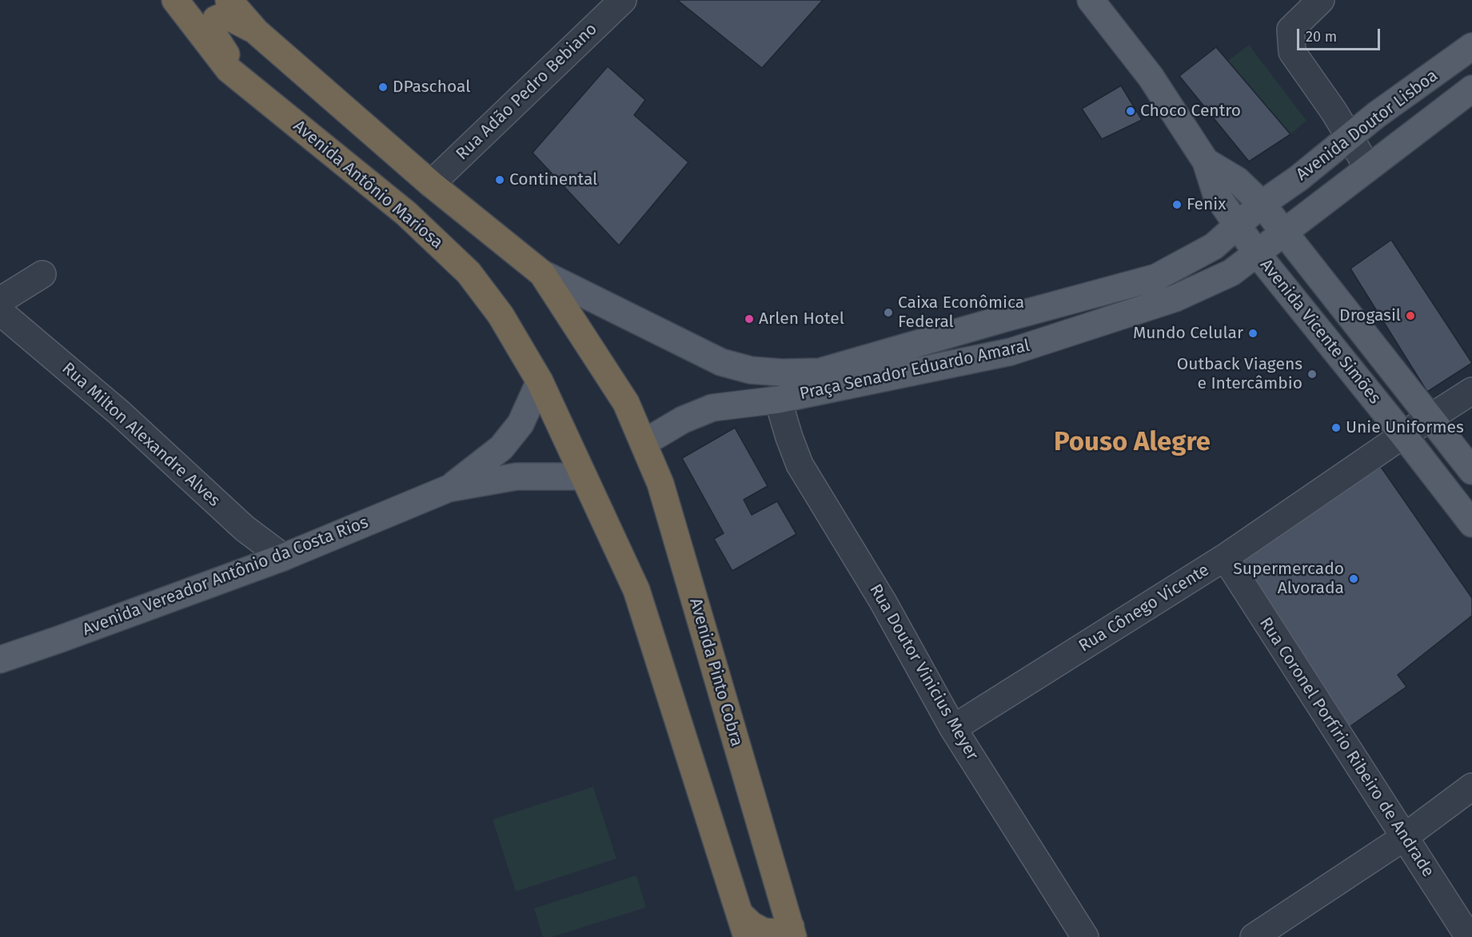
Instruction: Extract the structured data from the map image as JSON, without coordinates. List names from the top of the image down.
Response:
{
  "streets": {
    "highway": ["Avenida Antônio Mariosa", "Avenida Pinto Cobra"],
    "main road": [
      "Avenida Doutor Lisboa",
      "Avenida Vicente Simões",
      "Praça Senador Eduardo Amaral",
      "Avenida Vereador Antônio da Costa Rios"
    ],
    "street": [
      "Rua Adão Pedro Bebiano",
      "Rua Milton Alexandre Alves",
      "Rua Cônego Vicente",
      "Rua Doutor Vinicius Meyer",
      "Rua Coronel Porfírio Ribeiro de Andrade"
    ]
  },
  "crossings": [
    ["Avenida Doutor Lisboa", "Avenida Vicente Simões"],
    ["Avenida Doutor Lisboa", "Praça Senador Eduardo Amaral"],
    ["Avenida Antônio Mariosa", "Avenida Vereador Antônio da Costa Rios"],
    ["Avenida Vicente Simões", "Praça Senador Eduardo Amaral"],
    ["Avenida Vicente Simões", "Rua Cônego Vicente"],
    ["Praça Senador Eduardo Amaral", "Avenida Pinto Cobra"],
    ["Praça Senador Eduardo Amaral", "Rua Doutor Vinicius Meyer"],
    ["Rua Milton Alexandre Alves", "Avenida Vereador Antônio da Costa Rios"],
    ["Rua Cônego Vicente", "Rua Doutor Vinicius Meyer"],
    ["Rua Cônego Vicente", "Rua Coronel Porfírio Ribeiro de Andrade"]
  ],
  "districts": ["Pouso Alegre"],
  "places": [
    "DPaschoal",
    "Choco Centro",
    "Continental",
    "Fenix",
    "Caixa Econômica Federal",
    "Drogasil",
    "Arlen Hotel",
    "Mundo Celular",
    "Outback Viagens e Intercâmbio",
    "Unie Uniformes",
    "Supermercado Alvorada"
  ],
  "scale_bar": "20 m"
}
